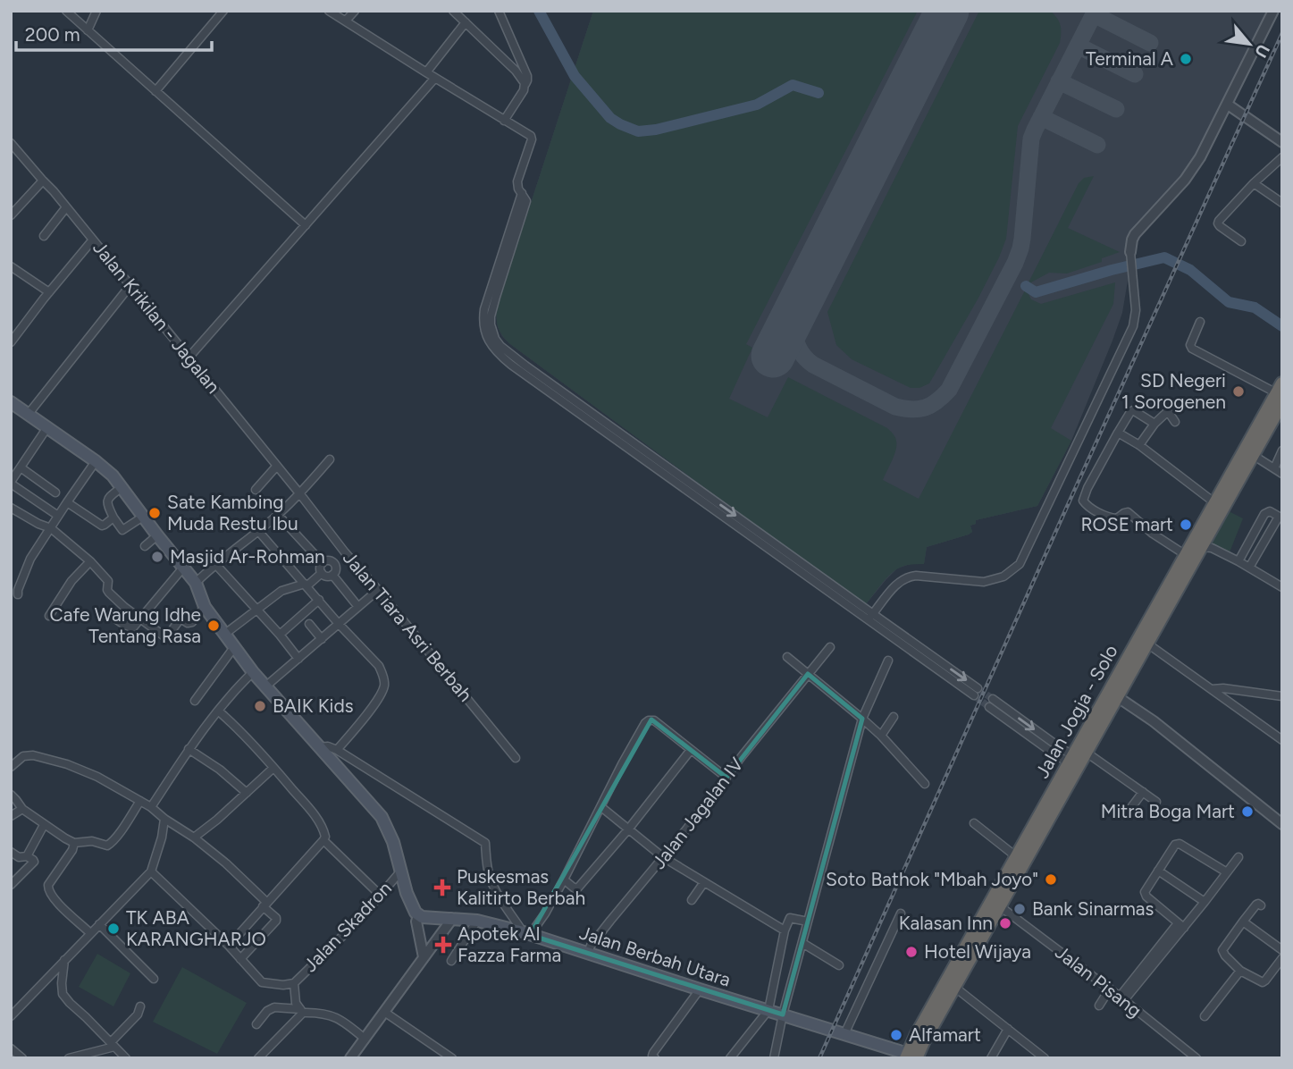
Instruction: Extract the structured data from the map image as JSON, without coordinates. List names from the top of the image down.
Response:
{
  "streets": {
    "highway": ["Jalan Jogja - Solo"],
    "main road": ["Jalan Berbah Utara"],
    "street": [
      "Jalan Krikilan - Jagalan",
      "Jalan Tiara Asri Berbah",
      "Jalan Jagalan IV",
      "Jalan Skadron",
      "Jalan Pisang"
    ]
  },
  "crossings": [
    ["Jalan Krikilan - Jagalan", "Jalan Tiara Asri Berbah"],
    ["Jalan Jogja - Solo", "Jalan Berbah Utara"],
    ["Jalan Jogja - Solo", "Jalan Pisang"],
    ["Jalan Jagalan IV", "Jalan Berbah Utara"]
  ],
  "places": {
    "other": [
      "Terminal A",
      "SD Negeri 1 Sorogenen",
      "Sate Kambing Muda Restu Ibu",
      "ROSE mart",
      "Masjid Ar-Rohman",
      "Cafe Warung Idhe Tentang Rasa",
      "BAIK Kids",
      "Mitra Boga Mart",
      "Soto Bathok \"Mbah Joyo\"",
      "Bank Sinarmas",
      "Kalasan Inn",
      "TK ABA KARANGHARJO",
      "Hotel Wijaya",
      "Alfamart"
    ],
    "health": ["Puskesmas Kalitirto Berbah", "Apotek Al Fazza Farma"]
  },
  "scale_bar": "200 m",
  "north": "bottom right"
}
